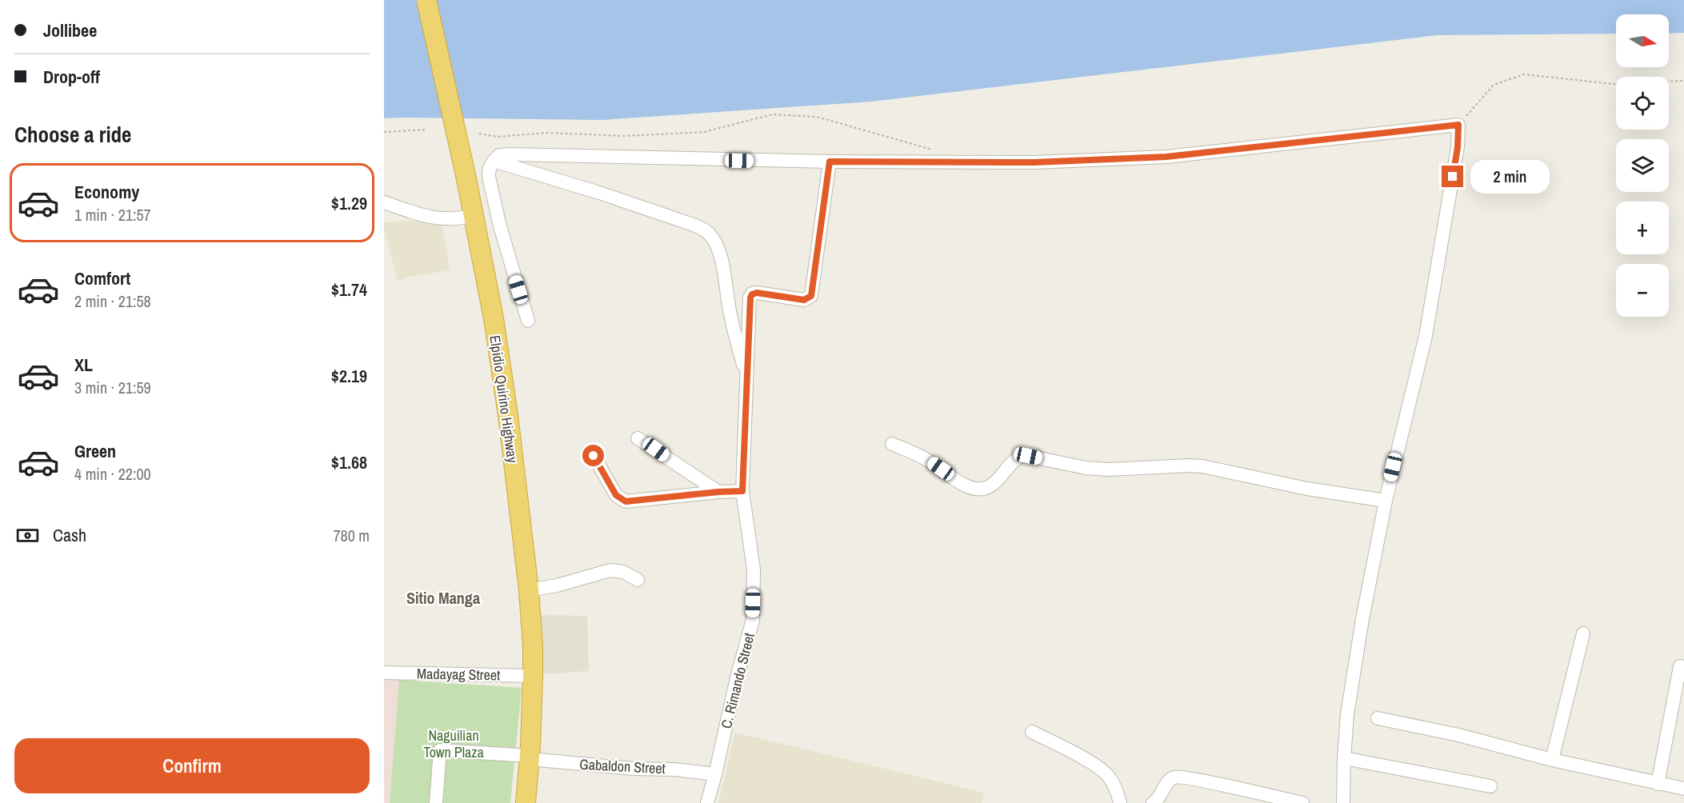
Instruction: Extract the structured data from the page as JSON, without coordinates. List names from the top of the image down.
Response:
{
  "streets": {
    "highway": ["Elpidio Quirino Highway"],
    "street": ["Madayag Street", "C. Rimando Street", "Gabaldon Street"]
  },
  "crossings": [
    ["Elpidio Quirino Highway", "Madayag Street"],
    ["Elpidio Quirino Highway", "Gabaldon Street"],
    ["C. Rimando Street", "Gabaldon Street"]
  ],
  "districts": ["Sitio Manga"],
  "parks": ["Naguilian Town Plaza"],
  "north": "right",
  "page": {
    "banner": ["Jollibee", "Drop-off"],
    "map_buttons": ["+", "−"],
    "heading": "Choose a ride",
    "bubble": "2 min",
    "list": [
      {
        "name": "Economy",
        "note": "1 min · 21:57",
        "value": "$1.29"
      },
      {
        "name": "Comfort",
        "note": "2 min · 21:58",
        "value": "$1.74"
      },
      {
        "name": "XL",
        "note": "3 min · 21:59",
        "value": "$2.19"
      },
      {
        "name": "Green",
        "note": "4 min · 22:00",
        "value": "$1.68"
      }
    ],
    "pay": ["Cash", "780 m"],
    "buttons": "Confirm"
  }
}
